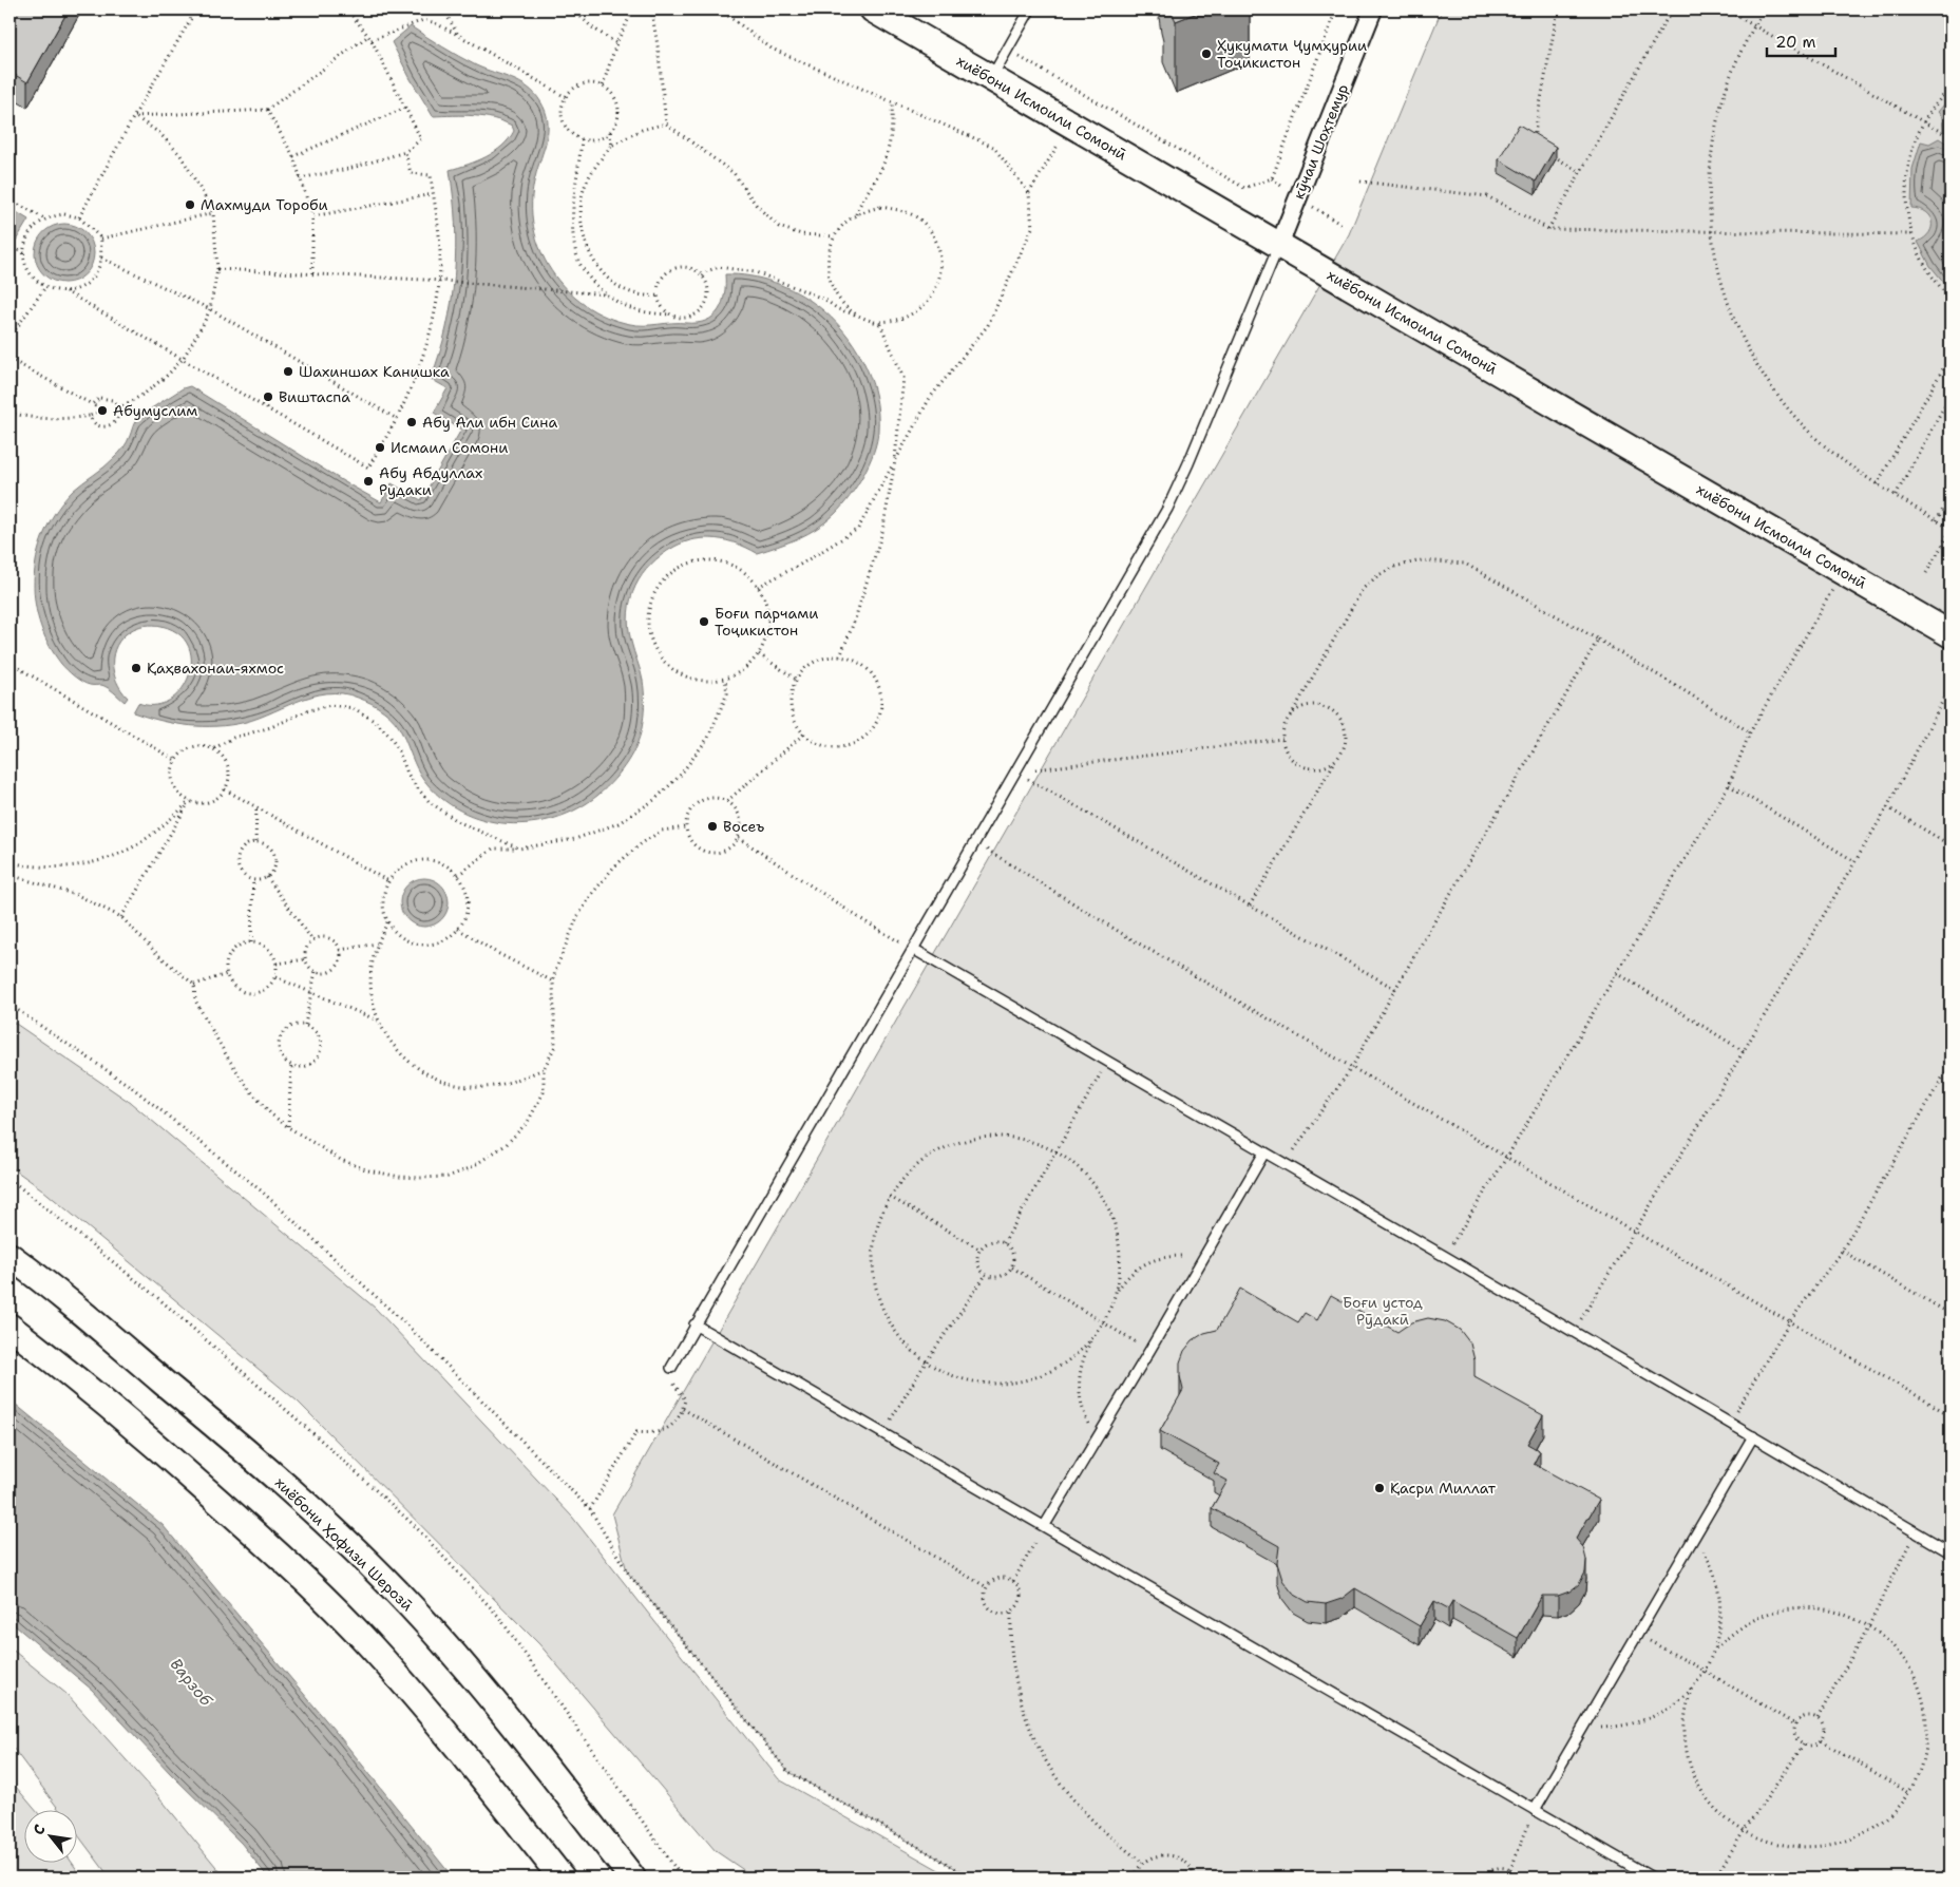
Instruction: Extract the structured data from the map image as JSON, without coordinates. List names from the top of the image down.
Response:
{
  "streets": {
    "main road": ["хиёбони Исмоили Сомонӣ", "хиёбони Ҳофизи Шерозӣ"],
    "street": ["кӯчаи Шоҳтемур"]
  },
  "crossings": [
    ["хиёбони Исмоили Сомонӣ", "кӯчаи Шоҳтемур"]
  ],
  "water": ["Варзоб"],
  "parks": ["Боғи устод Рӯдакӣ"],
  "places": [
    "Ҳукумати Ҷумҳурии Тоҷикистон",
    "Махмуди Тороби",
    "Шахиншах Канишка",
    "Виштаспа",
    "Абумуслим",
    "Абу Али ибн Сина",
    "Исмаил Сомони",
    "Абу Абдуллах Рудаки",
    "Боғи парчами Тоҷикистон",
    "Қаҳвахонаи-яхмос",
    "Восеъ",
    "Қасри Миллат"
  ],
  "scale_bar": "20 m",
  "north": "top left"
}
